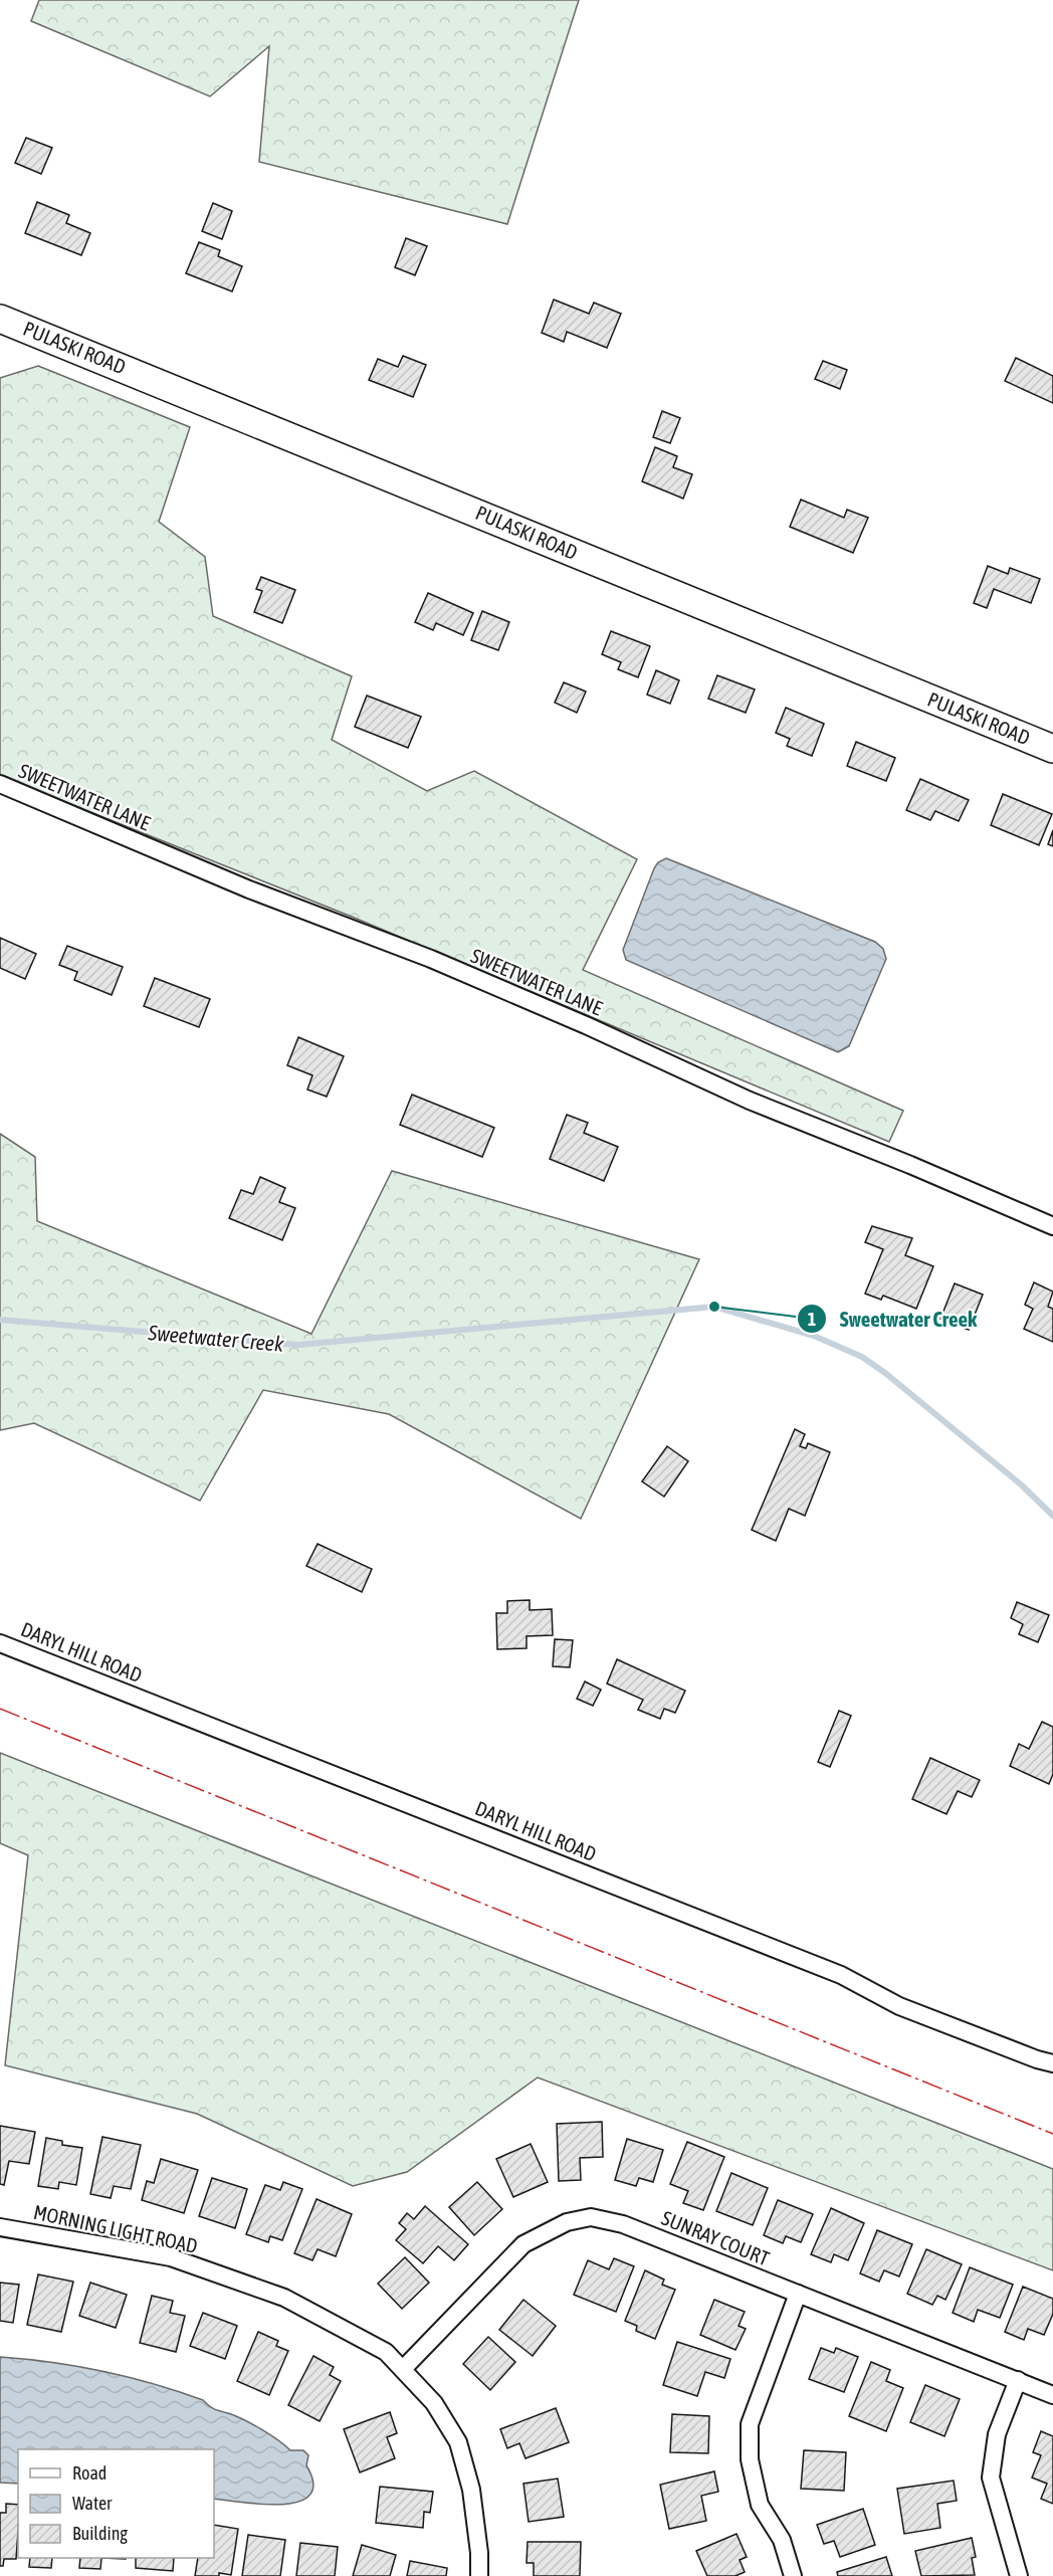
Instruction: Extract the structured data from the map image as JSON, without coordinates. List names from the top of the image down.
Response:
{
  "streets": {
    "main road": ["PULASKI ROAD"],
    "street": [
      "SWEETWATER LANE",
      "DARYL HILL ROAD",
      "MORNING LIGHT ROAD",
      "SUNRAY COURT"
    ]
  },
  "crossings": [
    ["MORNING LIGHT ROAD", "SUNRAY COURT"]
  ],
  "water": ["Sweetwater Creek"],
  "places": ["Sweetwater Creek"],
  "legend": ["Road", "Water", "Building"]
}
